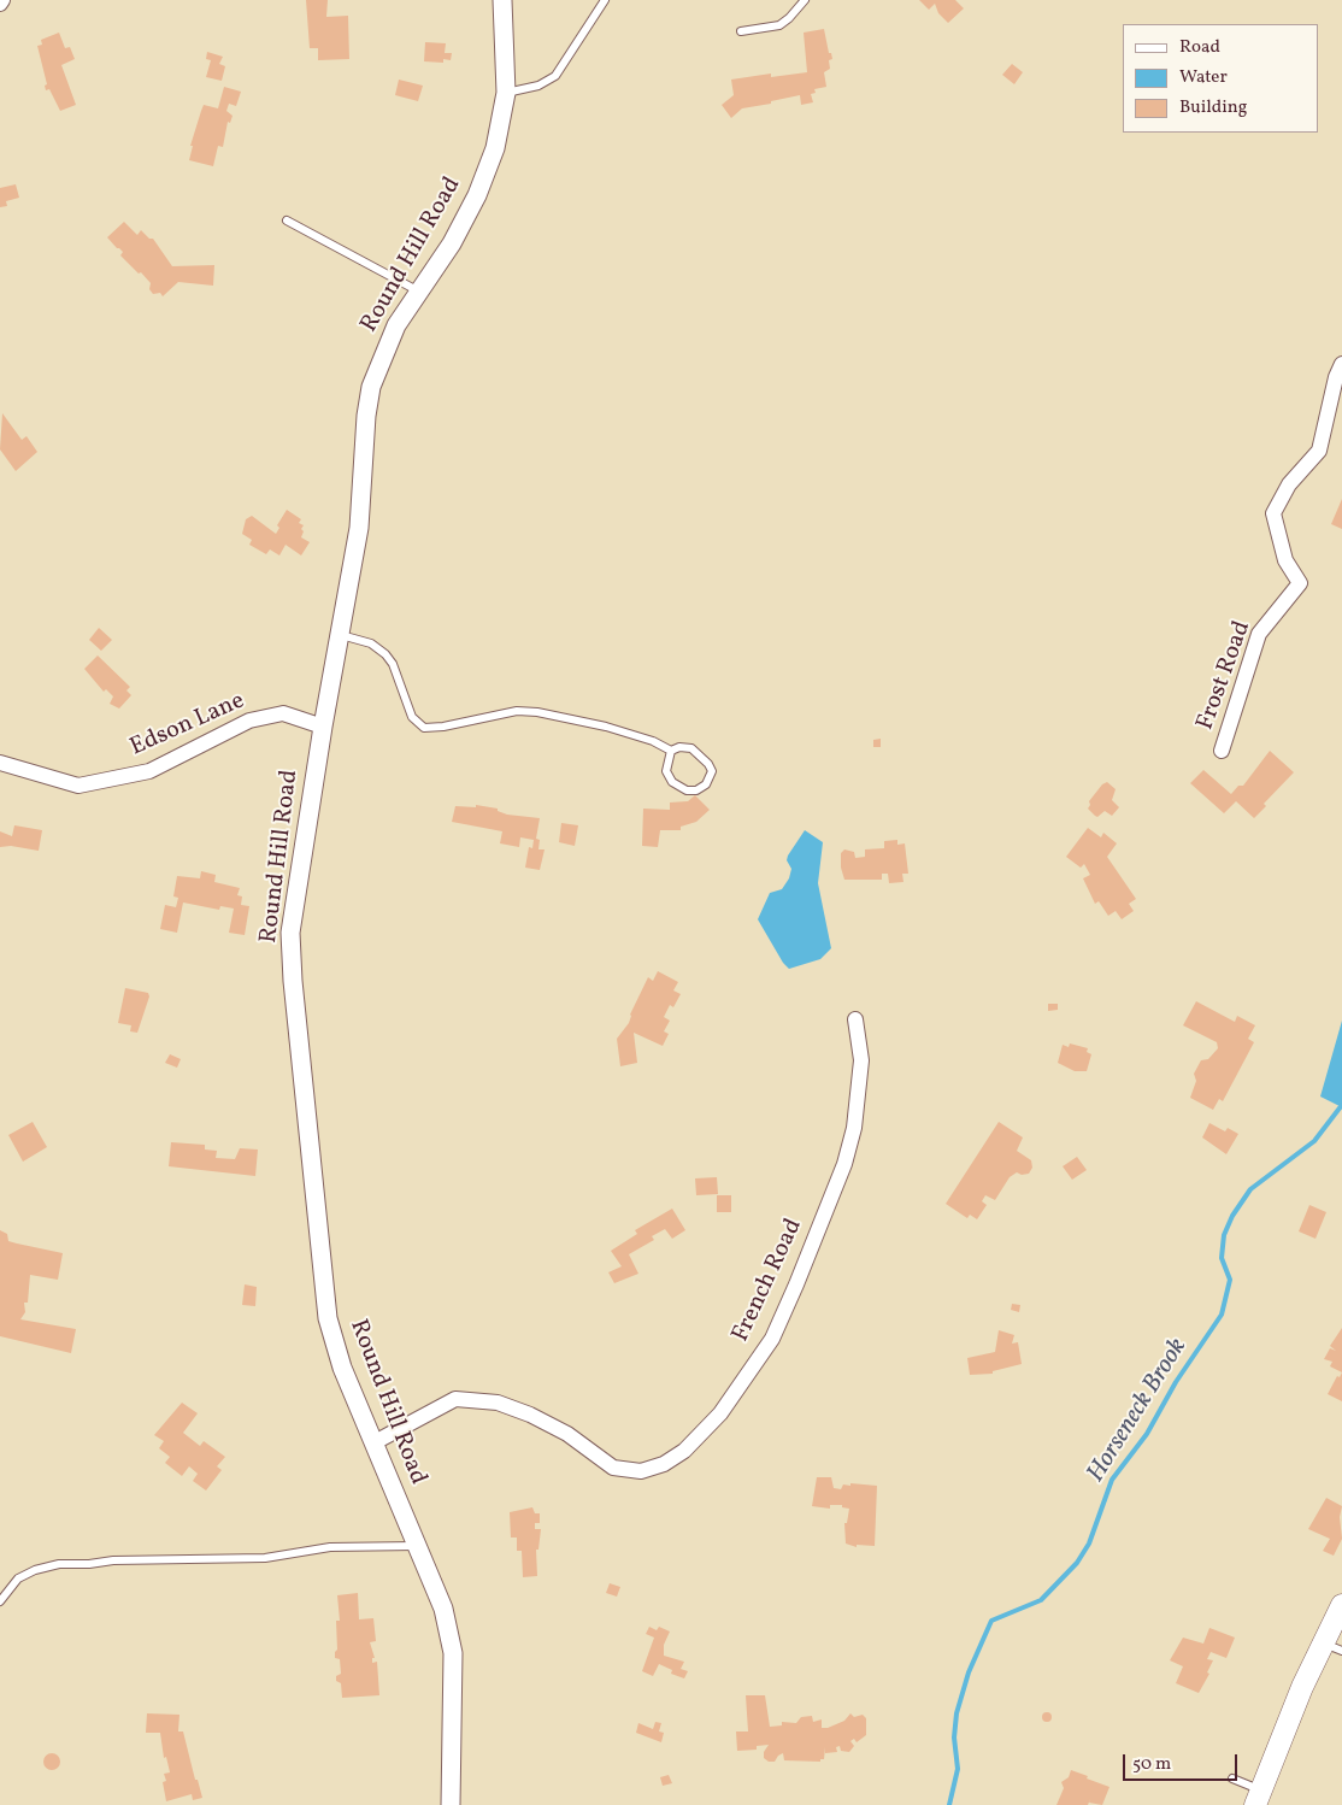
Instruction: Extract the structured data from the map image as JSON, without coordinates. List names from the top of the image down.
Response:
{
  "streets": {
    "street": [
      "Round Hill Road",
      "Frost Road",
      "Edson Lane",
      "French Road"
    ]
  },
  "crossings": [
    ["Round Hill Road", "Edson Lane"],
    ["Round Hill Road", "French Road"]
  ],
  "water": ["Horseneck Brook"],
  "legend": ["Road", "Water", "Building"],
  "scale_bar": "50 m"
}
